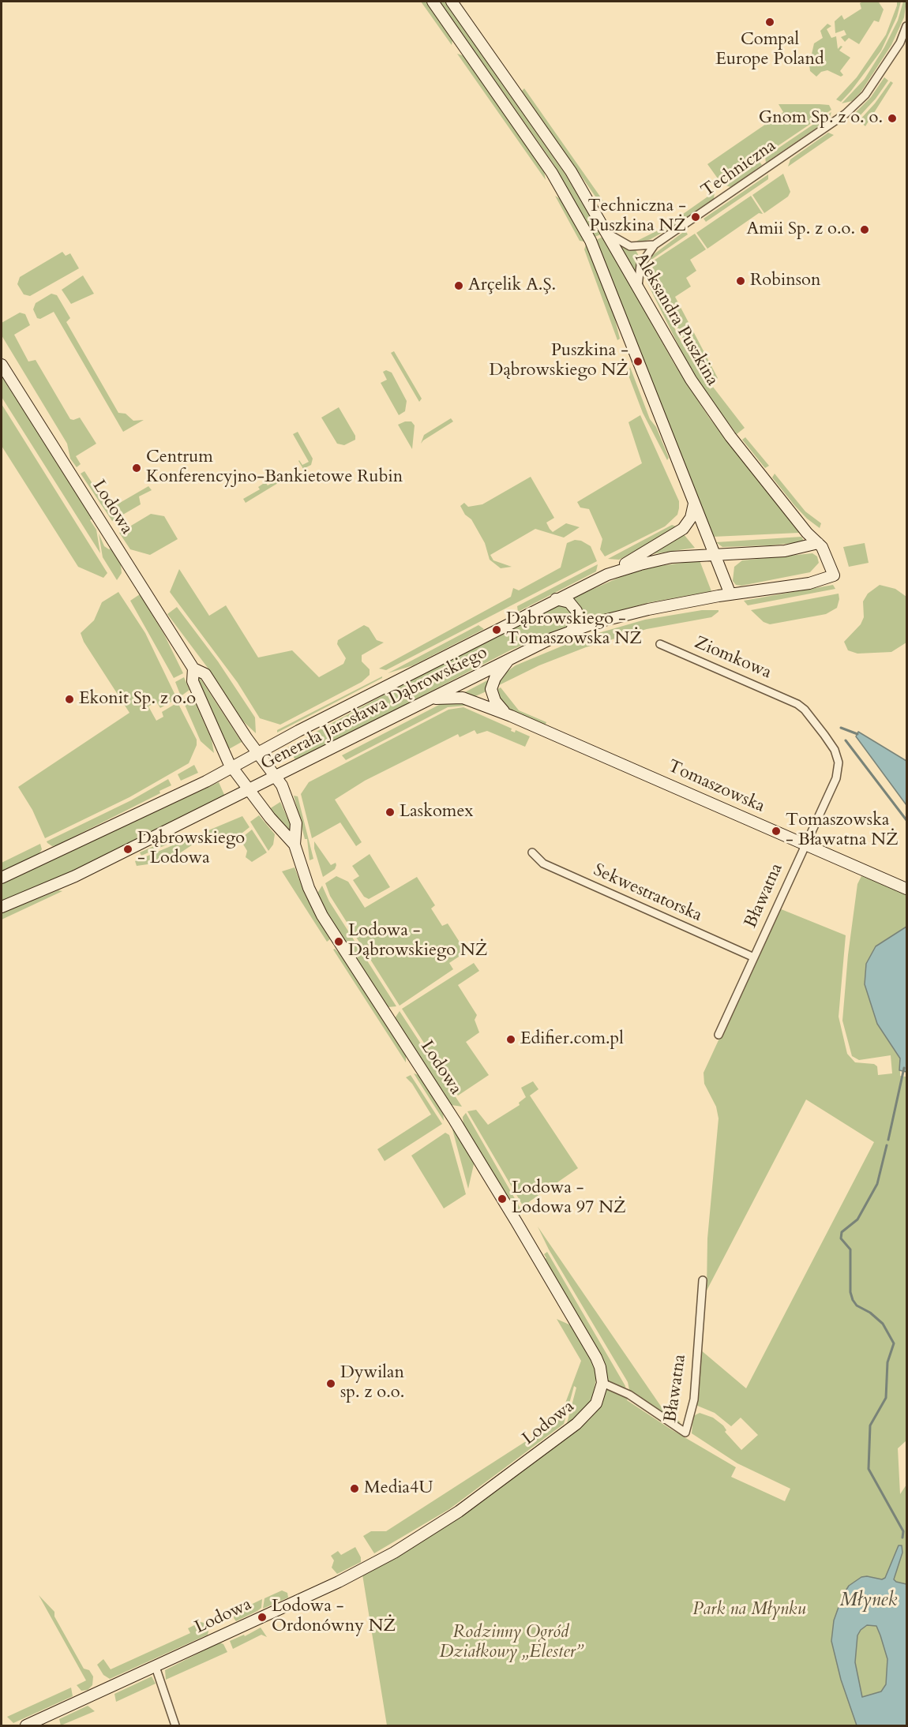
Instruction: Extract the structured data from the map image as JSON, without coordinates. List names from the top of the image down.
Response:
{
  "streets": {
    "main road": [
      "Aleksandra Puszkina",
      "Lodowa",
      "Generała Jarosława Dąbrowskiego",
      "Tomaszowska"
    ],
    "street": [
      "Techniczna",
      "Ziomkowa",
      "Sekwestratorska",
      "Bławatna"
    ]
  },
  "crossings": [
    ["Techniczna", "Aleksandra Puszkina"],
    ["Aleksandra Puszkina", "Generała Jarosława Dąbrowskiego"],
    ["Lodowa", "Generała Jarosława Dąbrowskiego"],
    ["Lodowa", "Bławatna"],
    ["Ziomkowa", "Bławatna"],
    ["Generała Jarosława Dąbrowskiego", "Tomaszowska"],
    ["Tomaszowska", "Bławatna"],
    ["Sekwestratorska", "Bławatna"]
  ],
  "water": ["Młynek"],
  "parks": ["Park na Młynku", "Rodzinny Ogród Działkowy „Elester”"],
  "places": [
    "Compal Europe Poland",
    "Gnom Sp. z o. o.",
    "Techniczna - Puszkina NŻ",
    "Amii Sp. z o.o.",
    "Robinson",
    "Arçelik A.Ş.",
    "Puszkina - Dąbrowskiego NŻ",
    "Centrum Konferencyjno-Bankietowe Rubin",
    "Dąbrowskiego - Tomaszowska NŻ",
    "Ekonit Sp. z o.o",
    "Laskomex",
    "Tomaszowska - Bławatna NŻ",
    "Dąbrowskiego - Lodowa",
    "Lodowa - Dąbrowskiego NŻ",
    "Edifier.com.pl",
    "Lodowa - Lodowa 97 NŻ",
    "Dywilan sp. z o.o.",
    "Media4U",
    "Lodowa - Ordonówny NŻ"
  ]
}
